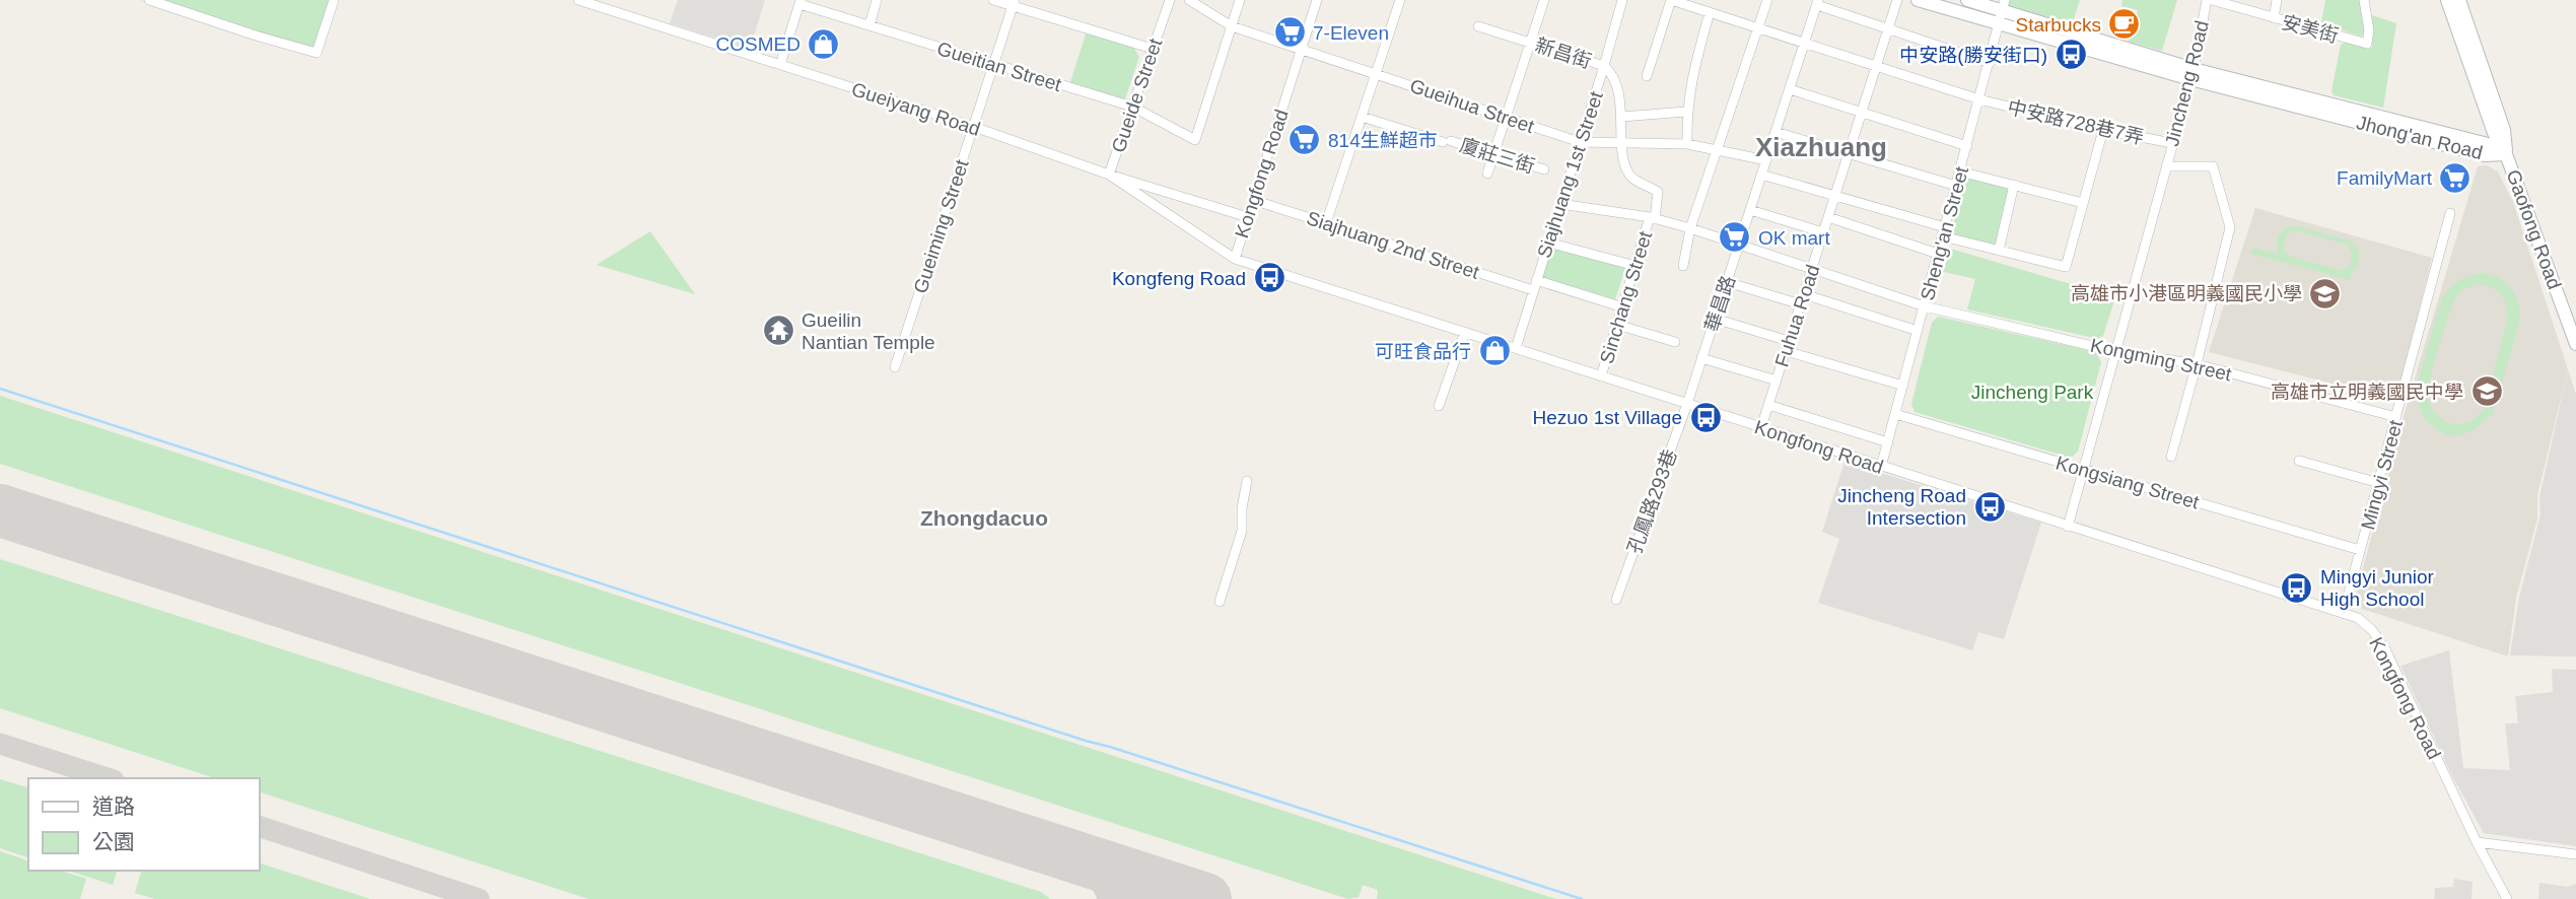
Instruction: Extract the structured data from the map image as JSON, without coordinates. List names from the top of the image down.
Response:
{
  "streets": {
    "street": [
      "安美街",
      "新昌街",
      "Gueitian Street",
      "Jincheng Road",
      "Gueide Street",
      "Gueihua Street",
      "Gueiyang Road",
      "中安路728巷7弄",
      "Jhong'an Road",
      "廈莊三街",
      "Kongfong Road",
      "Siajhuang 1st Street",
      "Gueiming Street",
      "Gaofong Road",
      "Sheng'an Street",
      "Siajhuang 2nd Street",
      "Sinchang Street",
      "華昌路",
      "Fuhua Road",
      "Kongming Street",
      "Mingyi Street",
      "Kongsiang Street",
      "孔鳳路293巷"
    ]
  },
  "crossings": [
    ["安美街", "Jincheng Road"],
    ["新昌街", "Gueihua Street"],
    ["新昌街", "Siajhuang 1st Street"],
    ["新昌街", "Sinchang Street"],
    ["Gueitian Street", "Gueide Street"],
    ["Gueitian Street", "Gueihua Street"],
    ["Gueitian Street", "Gueiming Street"],
    ["Jincheng Road", "中安路728巷7弄"],
    ["Jincheng Road", "Jhong'an Road"],
    ["Jincheng Road", "Kongfong Road"],
    ["Jincheng Road", "Kongming Street"],
    ["Jincheng Road", "Kongsiang Street"],
    ["Gueide Street", "Gueiyang Road"],
    ["Gueide Street", "Kongfong Road"],
    ["Gueihua Street", "Kongfong Road"],
    ["Gueihua Street", "Siajhuang 1st Street"],
    ["Gueihua Street", "華昌路"],
    ["Gueiyang Road", "Kongfong Road"],
    ["Gueiyang Road", "Gueiming Street"],
    ["中安路728巷7弄", "Sheng'an Street"],
    ["中安路728巷7弄", "華昌路"],
    ["中安路728巷7弄", "Fuhua Road"],
    ["Jhong'an Road", "Gaofong Road"],
    ["Jhong'an Road", "Sheng'an Street"],
    ["Kongfong Road", "Siajhuang 1st Street"],
    ["Kongfong Road", "Sheng'an Street"],
    ["Kongfong Road", "Siajhuang 2nd Street"],
    ["Kongfong Road", "Sinchang Street"],
    ["Kongfong Road", "華昌路"],
    ["Kongfong Road", "Fuhua Road"],
    ["Kongfong Road", "Mingyi Street"],
    ["Kongfong Road", "孔鳳路293巷"],
    ["Siajhuang 1st Street", "Siajhuang 2nd Street"],
    ["Siajhuang 1st Street", "Sinchang Street"],
    ["Sheng'an Street", "Kongming Street"],
    ["Sheng'an Street", "Kongsiang Street"],
    ["Sinchang Street", "華昌路"],
    ["Sinchang Street", "Fuhua Road"],
    ["Sinchang Street", "Kongming Street"],
    ["華昌路", "孔鳳路293巷"],
    ["Fuhua Road", "Kongming Street"],
    ["Kongming Street", "Mingyi Street"],
    ["Mingyi Street", "Kongsiang Street"]
  ],
  "districts": ["Xiazhuang", "Zhongdacuo"],
  "parks": ["Jincheng Park"],
  "places": {
    "cafe": ["Starbucks"],
    "supermarket": [
      "7-Eleven",
      "814生鮮超市",
      "FamilyMart",
      "OK mart"
    ],
    "shop": ["COSMED", "可旺食品行"],
    "bus stop": [
      "中安路(勝安街口)",
      "Kongfeng Road",
      "Hezuo 1st Village",
      "Jincheng Road Intersection",
      "Mingyi Junior High School"
    ],
    "school or university": ["高雄市小港區明義國民小學", "高雄市立明義國民中學"],
    "temple": ["Gueilin Nantian Temple"]
  },
  "legend": ["道路", "公園"]
}
